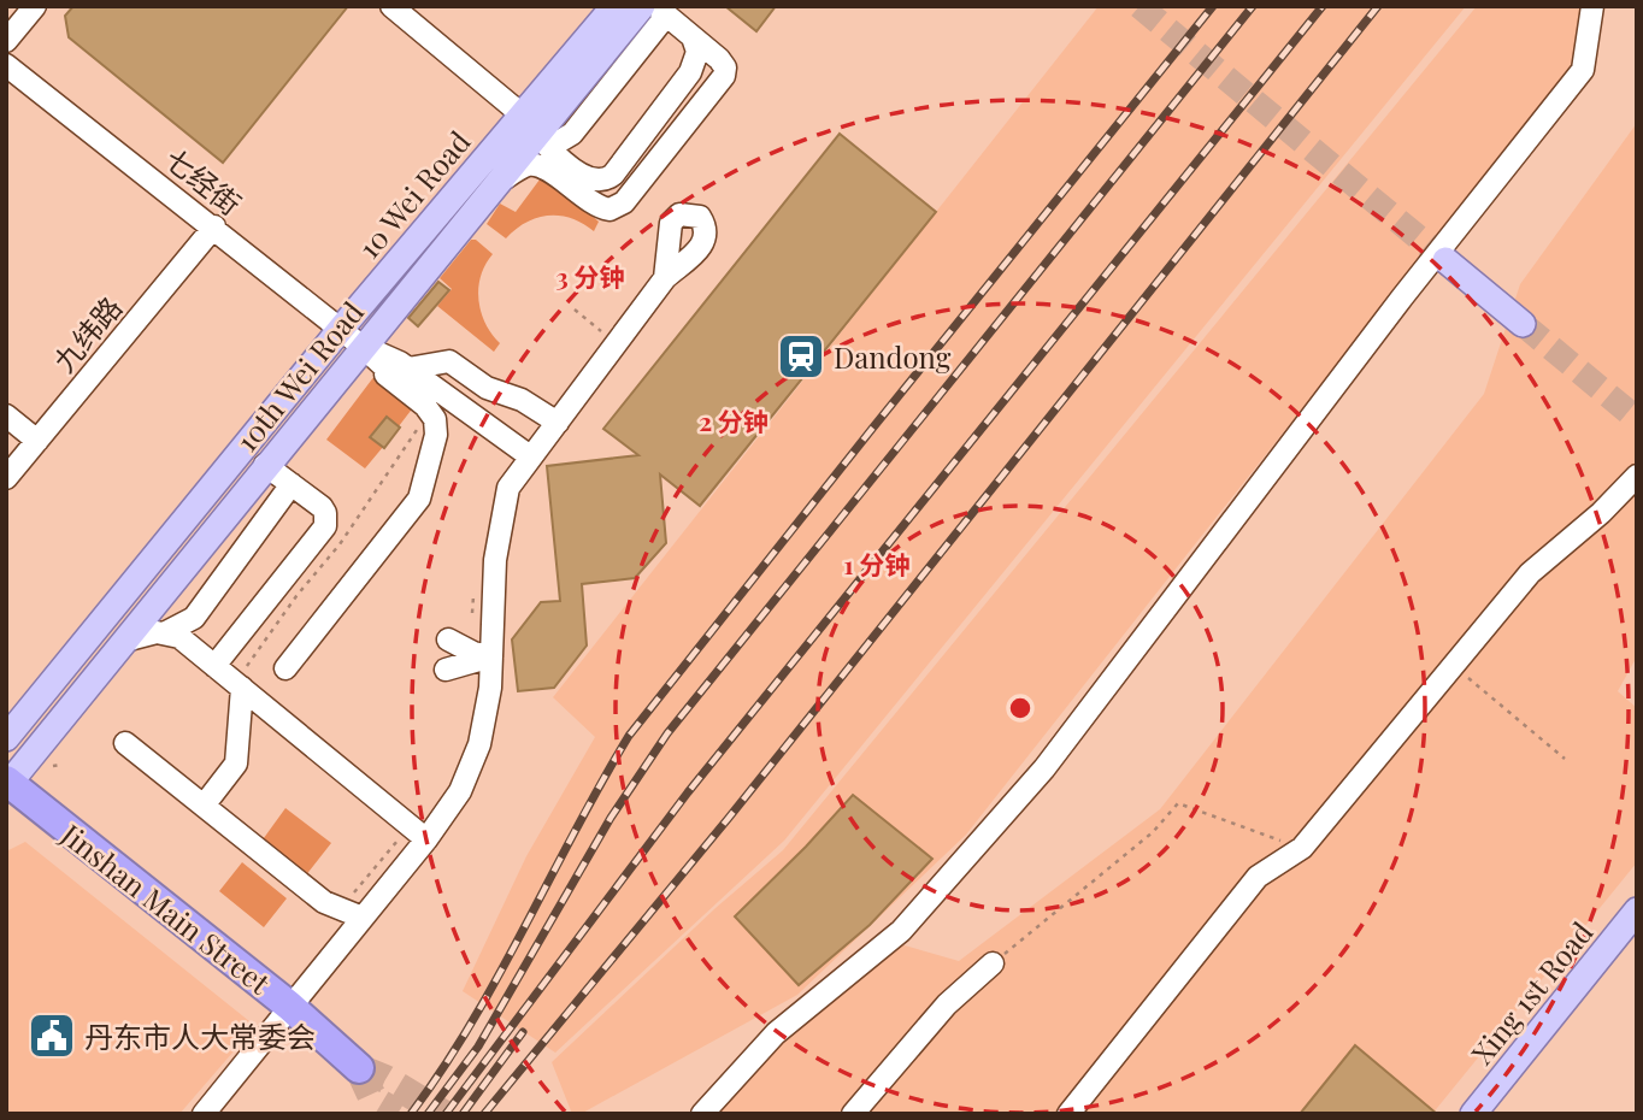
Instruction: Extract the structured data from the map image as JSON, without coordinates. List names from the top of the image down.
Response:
{
  "streets": {
    "highway": ["Jinshan Main Street"],
    "main road": ["10 Wei Road", "10th Wei Road", "Xing 1st Road"],
    "street": ["七经街", "九纬路"]
  },
  "crossings": [
    ["七经街", "10 Wei Road"],
    ["七经街", "九纬路"],
    ["七经街", "10th Wei Road"],
    ["10 Wei Road", "10th Wei Road"],
    ["10th Wei Road", "Jinshan Main Street"]
  ],
  "places": {
    "station": ["Dandong"],
    "public building": ["丹东市人大常委会"]
  },
  "rings": ["3 分钟", "2 分钟", "1 分钟"]
}
